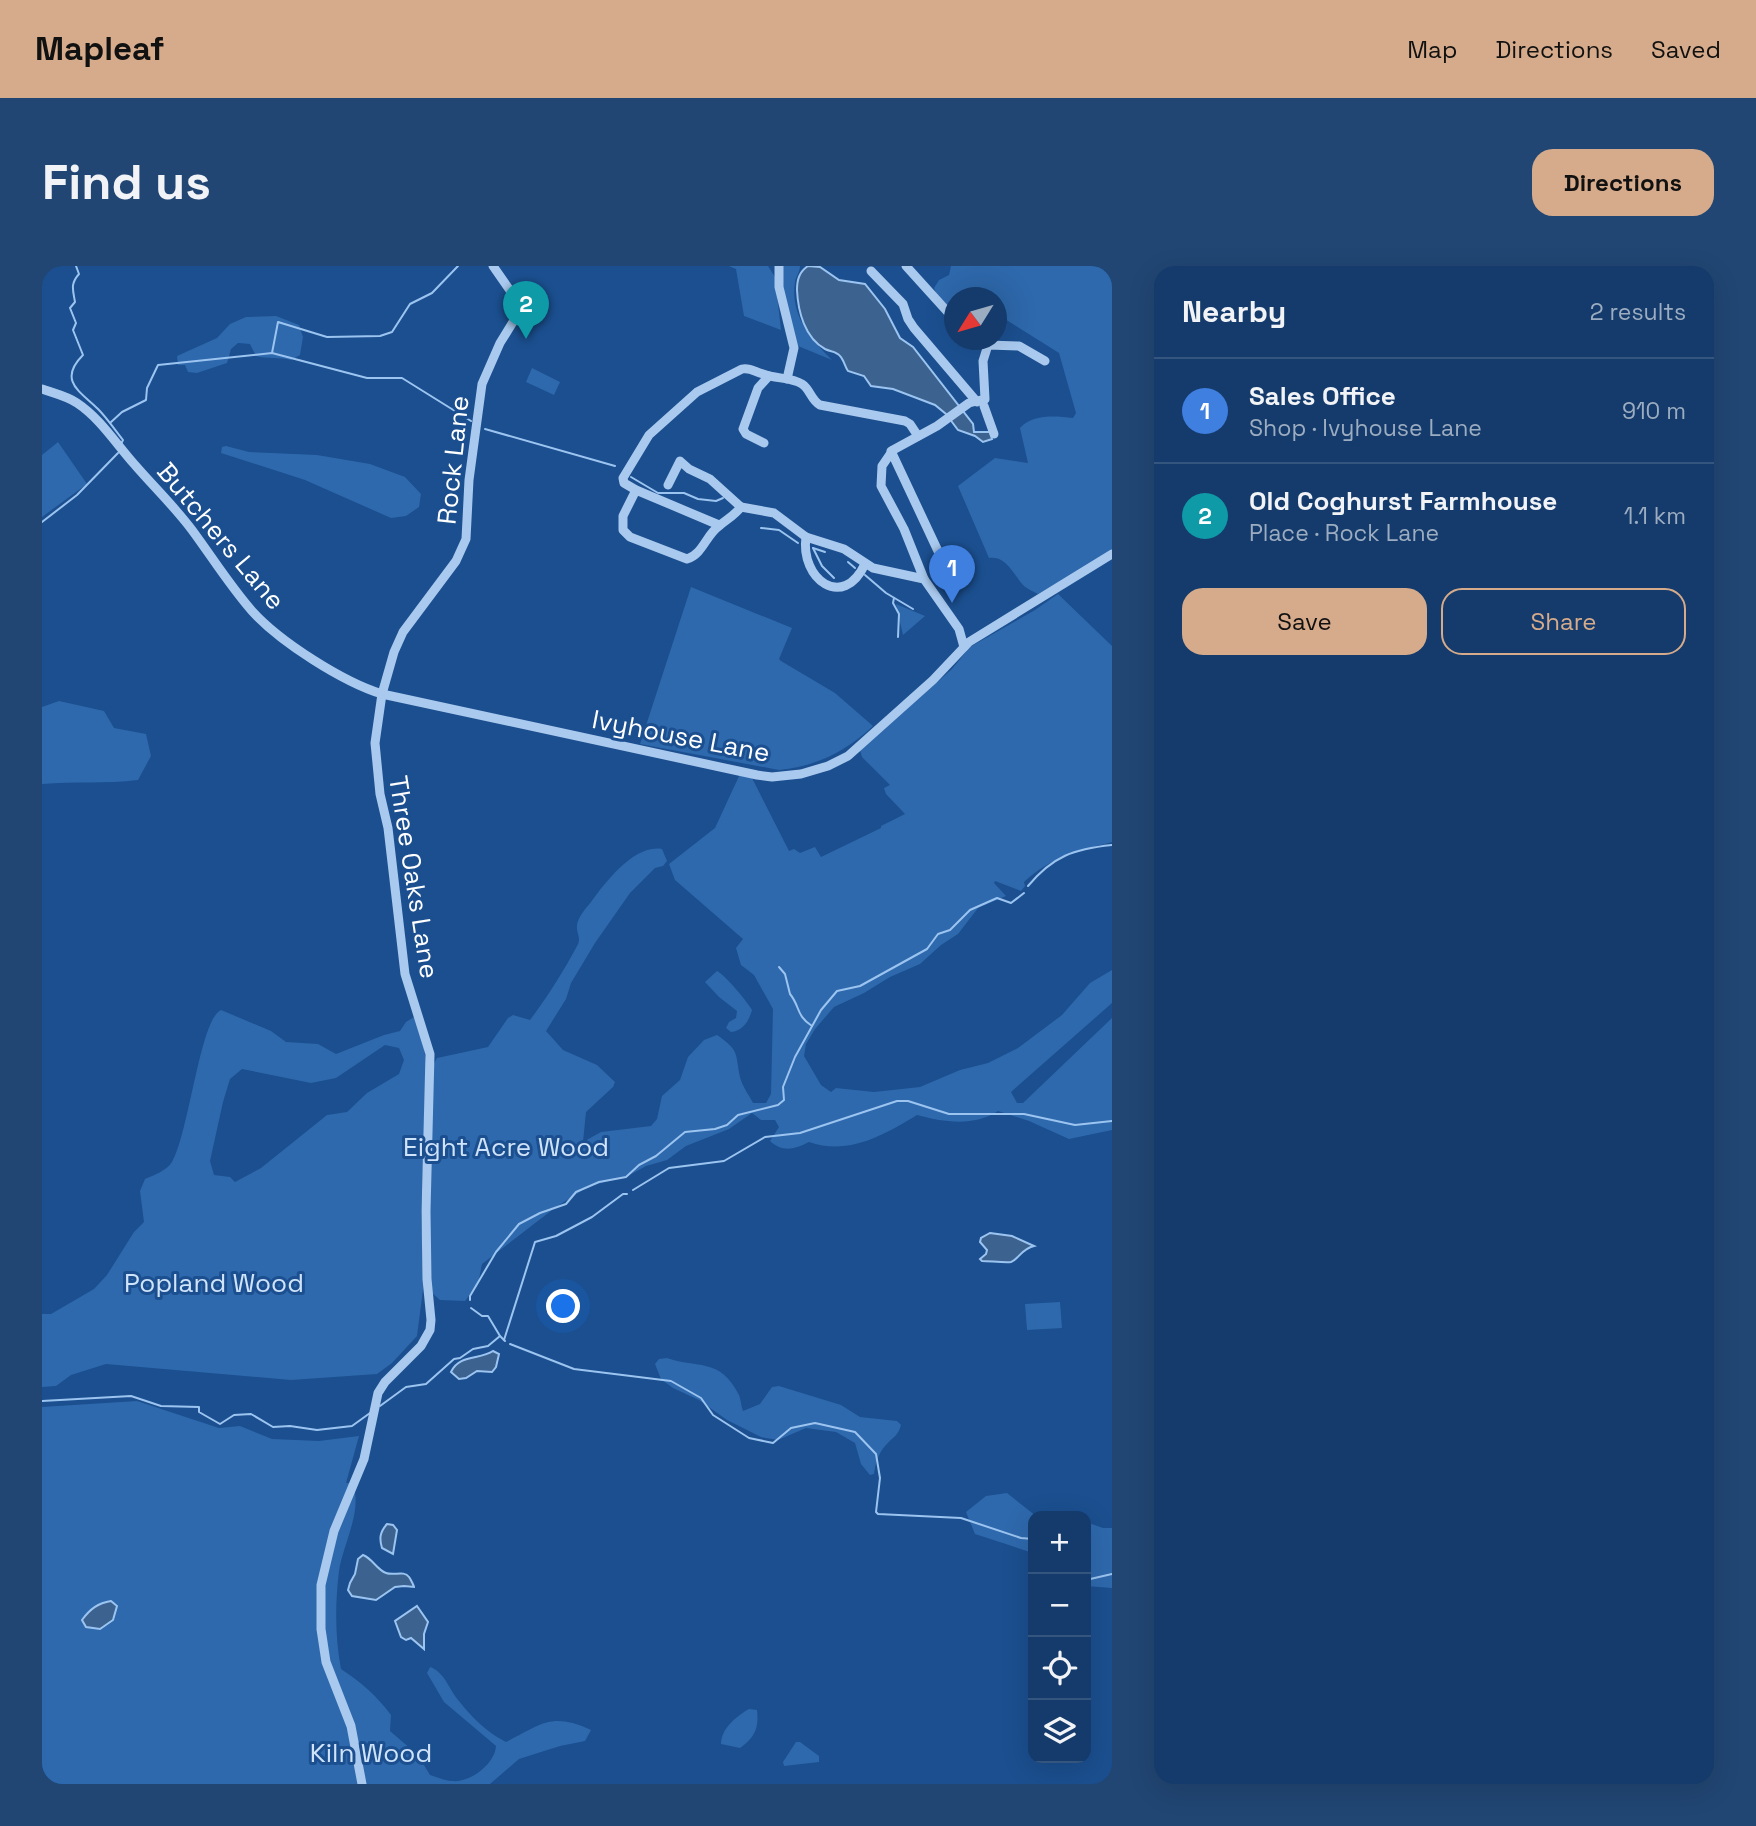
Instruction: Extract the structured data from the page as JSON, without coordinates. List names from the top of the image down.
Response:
{
  "streets": {
    "street": [
      "Rock Lane",
      "Butchers Lane",
      "Ivyhouse Lane",
      "Three Oaks Lane"
    ]
  },
  "crossings": [
    ["Rock Lane", "Butchers Lane"],
    ["Rock Lane", "Ivyhouse Lane"],
    ["Rock Lane", "Three Oaks Lane"],
    ["Butchers Lane", "Ivyhouse Lane"],
    ["Butchers Lane", "Three Oaks Lane"],
    ["Ivyhouse Lane", "Three Oaks Lane"]
  ],
  "parks": ["Eight Acre Wood", "Popland Wood", "Kiln Wood"],
  "north": "bottom left",
  "page": {
    "header": "Mapleaf",
    "nav": ["Map", "Directions", "Saved"],
    "buttons": [
      "Directions",
      ["Save", "Share"]
    ],
    "title": "Find us",
    "heading": ["Nearby", "2 results"],
    "pins": ["2", "1"],
    "list": [
      {
        "mark": "1",
        "name": "Sales Office",
        "note": "Shop · Ivyhouse Lane",
        "value": "910 m"
      },
      {
        "mark": "2",
        "name": "Old Coghurst Farmhouse",
        "note": "Place · Rock Lane",
        "value": "1.1 km"
      }
    ],
    "map_buttons": ["+", "−"]
  }
}
